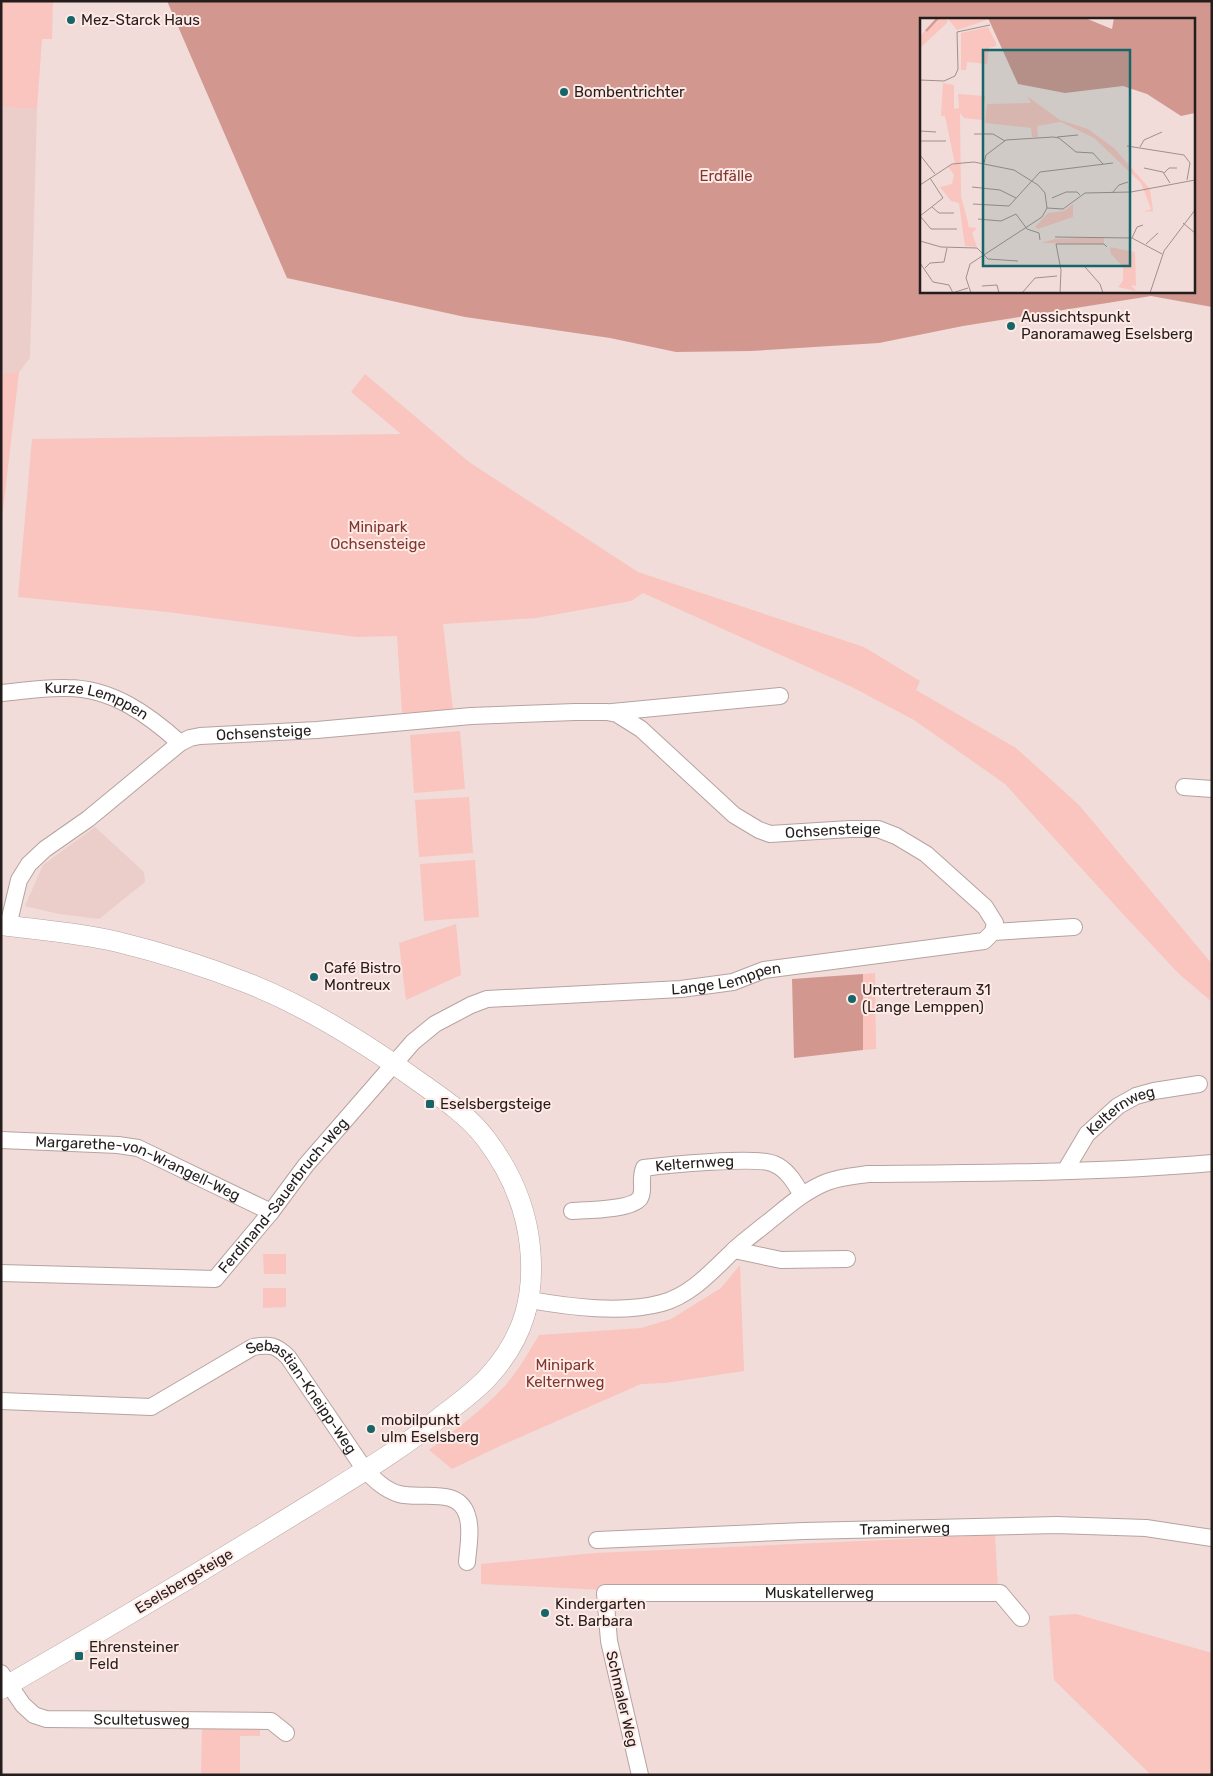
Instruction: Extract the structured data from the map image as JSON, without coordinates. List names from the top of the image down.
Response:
{
  "streets": {
    "street": [
      "Kurze Lemppen",
      "Ochsensteige",
      "Lange Lemppen",
      "Kelternweg",
      "Margarethe-von-Wrangell-Weg",
      "Ferdinand-Sauerbruch-Weg",
      "Sebastian-Kneipp-Weg",
      "Traminerweg",
      "Eselsbergsteige",
      "Muskatellerweg",
      "Schmaler Weg",
      "Scultetusweg"
    ]
  },
  "crossings": [
    ["Kurze Lemppen", "Ochsensteige"],
    ["Ochsensteige", "Lange Lemppen"],
    ["Ochsensteige", "Eselsbergsteige"],
    ["Lange Lemppen", "Ferdinand-Sauerbruch-Weg"],
    ["Lange Lemppen", "Eselsbergsteige"],
    ["Margarethe-von-Wrangell-Weg", "Ferdinand-Sauerbruch-Weg"],
    ["Ferdinand-Sauerbruch-Weg", "Eselsbergsteige"],
    ["Sebastian-Kneipp-Weg", "Eselsbergsteige"],
    ["Eselsbergsteige", "Scultetusweg"],
    ["Muskatellerweg", "Schmaler Weg"]
  ],
  "parks": ["Erdfälle", "Minipark Ochsensteige", "Minipark Kelternweg"],
  "places": {
    "other": [
      "Mez-Starck Haus",
      "Bombentrichter",
      "Aussichtspunkt Panoramaweg Eselsberg",
      "Café Bistro Montreux",
      "Untertreteraum 31 (Lange Lemppen)",
      "mobilpunkt ulm Eselsberg",
      "Kindergarten St. Barbara"
    ],
    "transit": ["Eselsbergsteige", "Ehrensteiner Feld"]
  }
}
